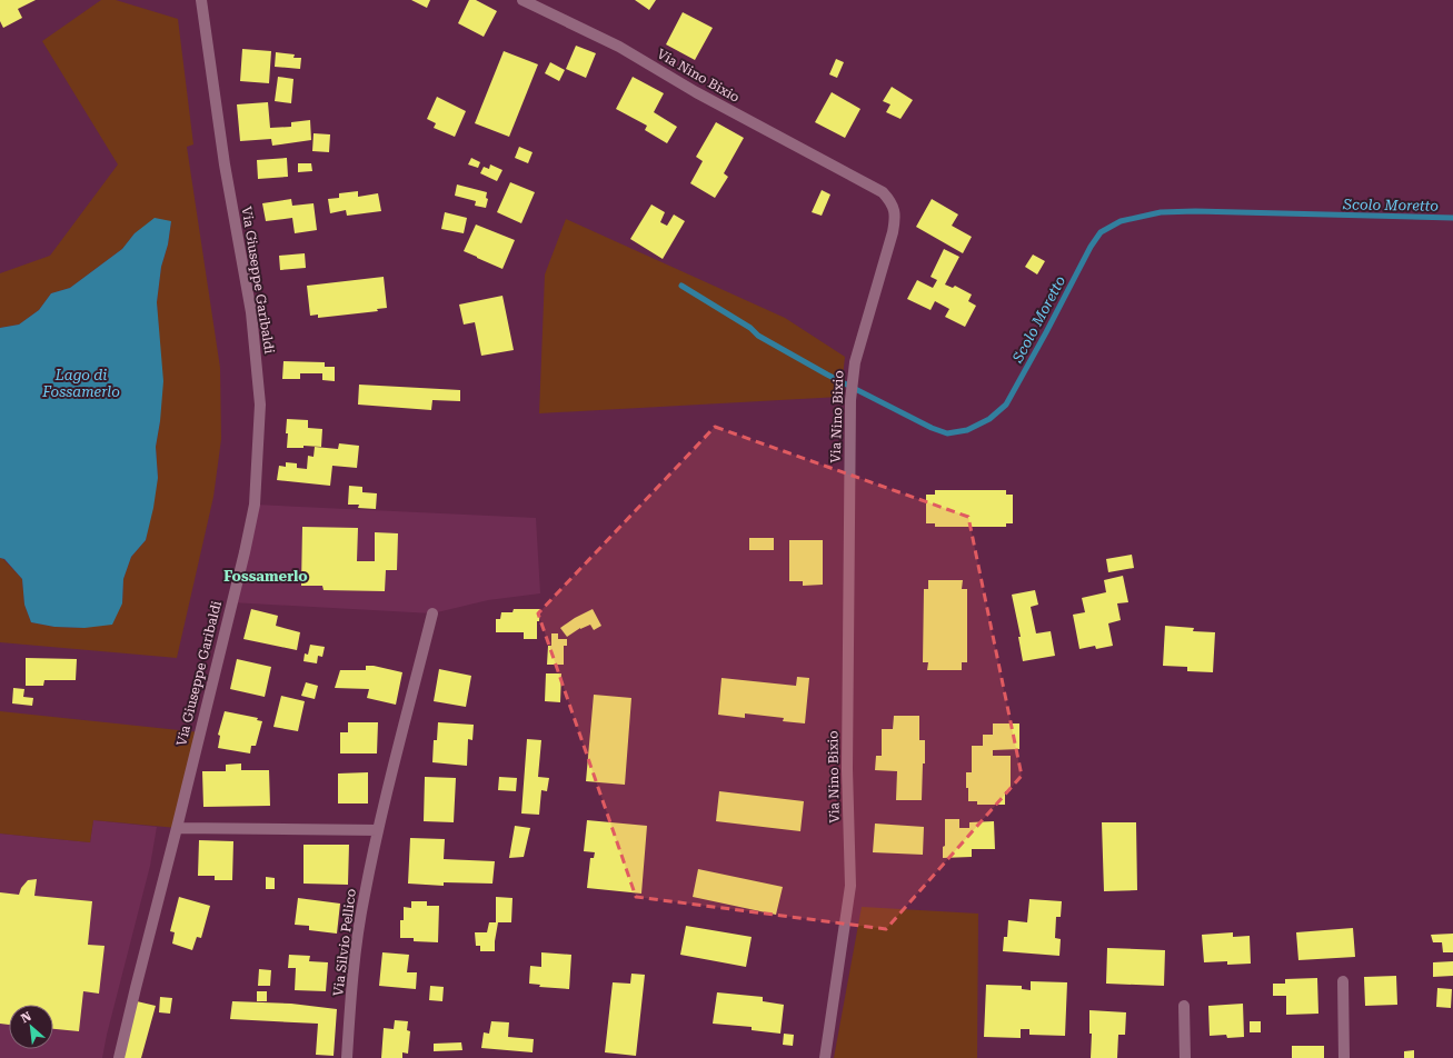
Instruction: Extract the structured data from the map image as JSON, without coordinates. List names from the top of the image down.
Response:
{
  "streets": {
    "street": ["Via Nino Bixio", "Via Giuseppe Garibaldi", "Via Silvio Pellico"]
  },
  "districts": ["Fossamerlo"],
  "water": ["Scolo Moretto", "Lago di Fossamerlo"],
  "north": "top left"
}
